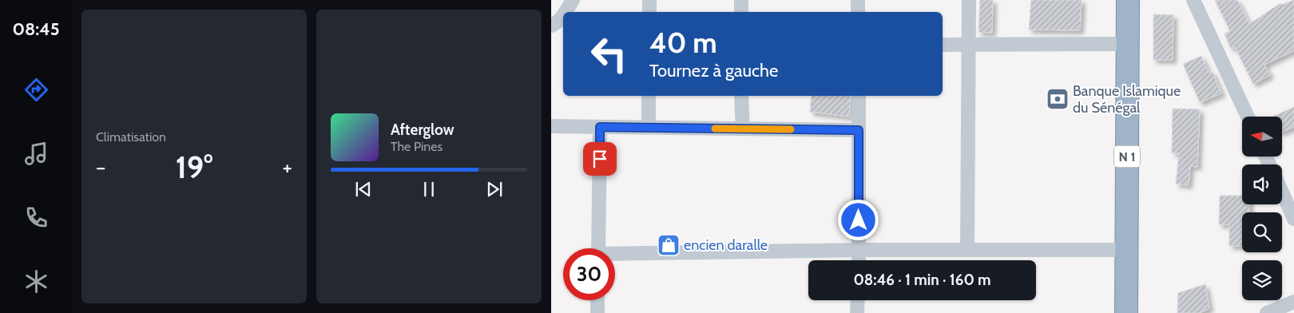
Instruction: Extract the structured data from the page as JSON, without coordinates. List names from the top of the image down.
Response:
{
  "streets": {
    "highway": ["N 1"]
  },
  "places": {
    "bank": ["Banque Islamique du Sénégal"],
    "shop": ["encien daralle"]
  },
  "north": "left",
  "page": {
    "tabs": "08:45",
    "tile": "Climatisation",
    "turn": ["40 m", "Tournez à gauche"],
    "song": ["Afterglow", "The Pines"],
    "heat": ["−", "19°", "+"],
    "limit": "30",
    "trip": "08:46 · 1 min · 160 m"
  }
}
